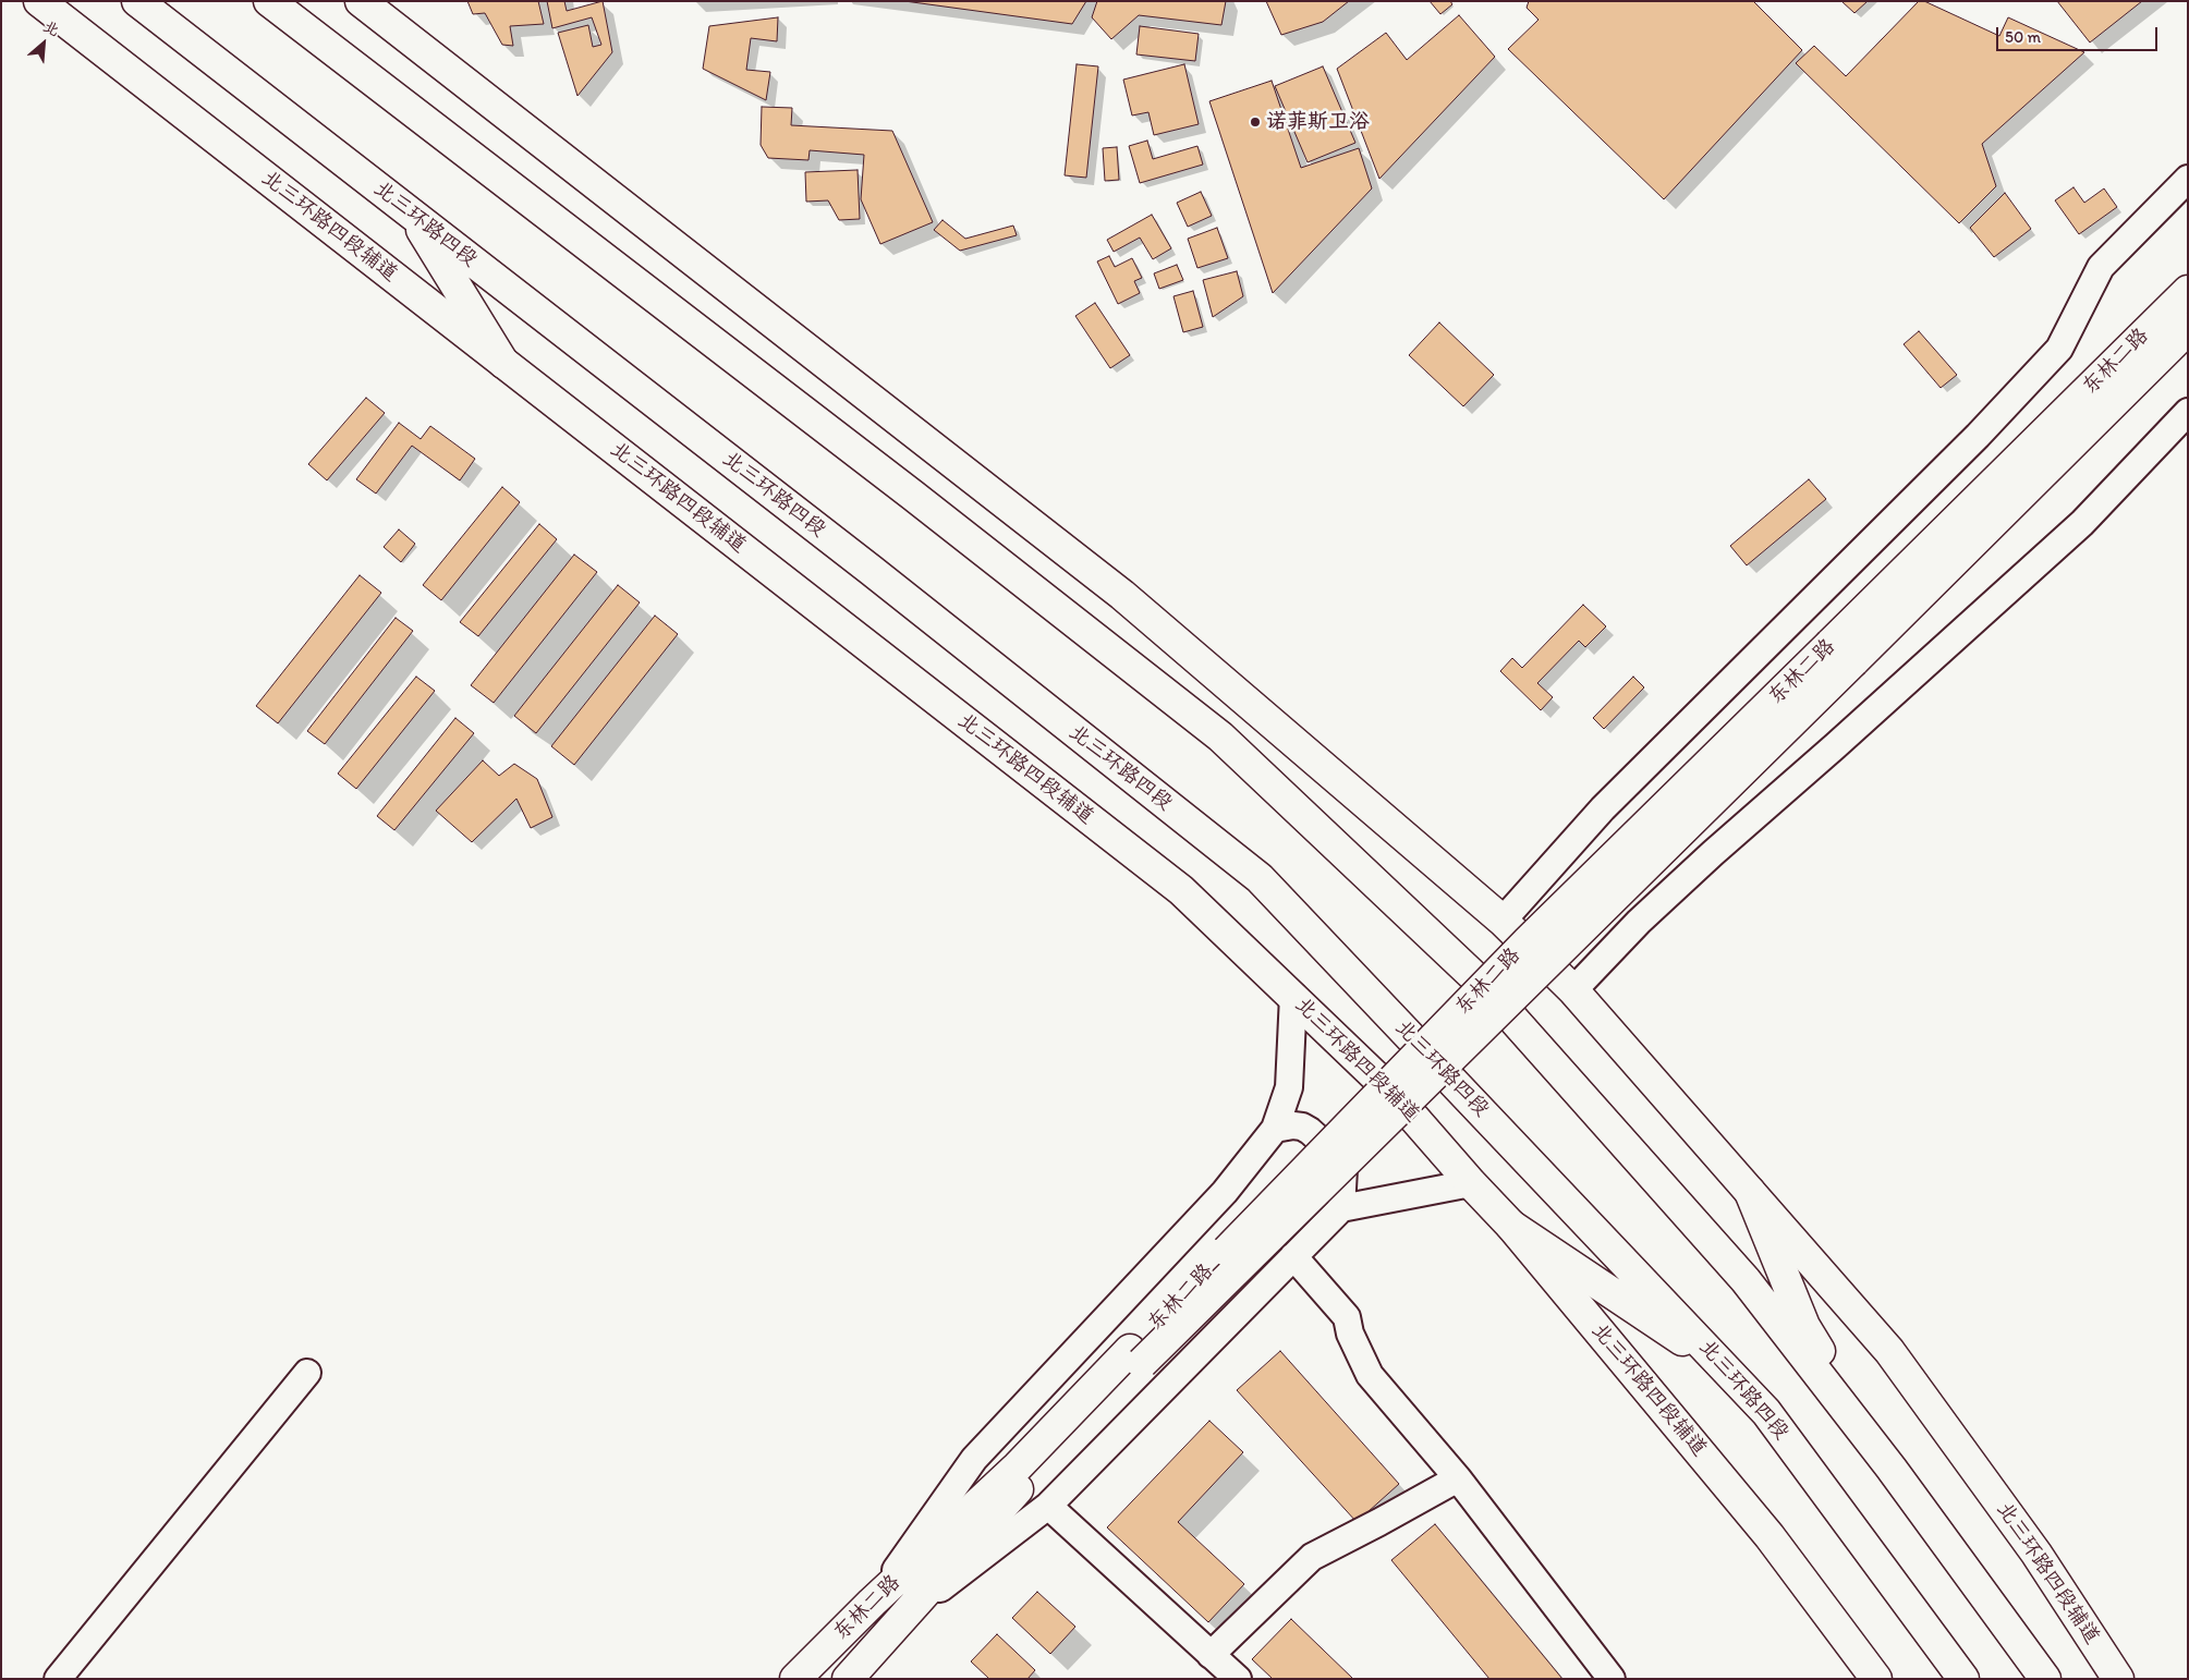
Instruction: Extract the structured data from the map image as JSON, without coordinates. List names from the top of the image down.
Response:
{
  "streets": {
    "main road": ["北三环路四段", "北三环路四段辅道", "东林二路"]
  },
  "places": ["诺菲斯卫浴"],
  "scale_bar": "50 m",
  "north": "top right"
}
